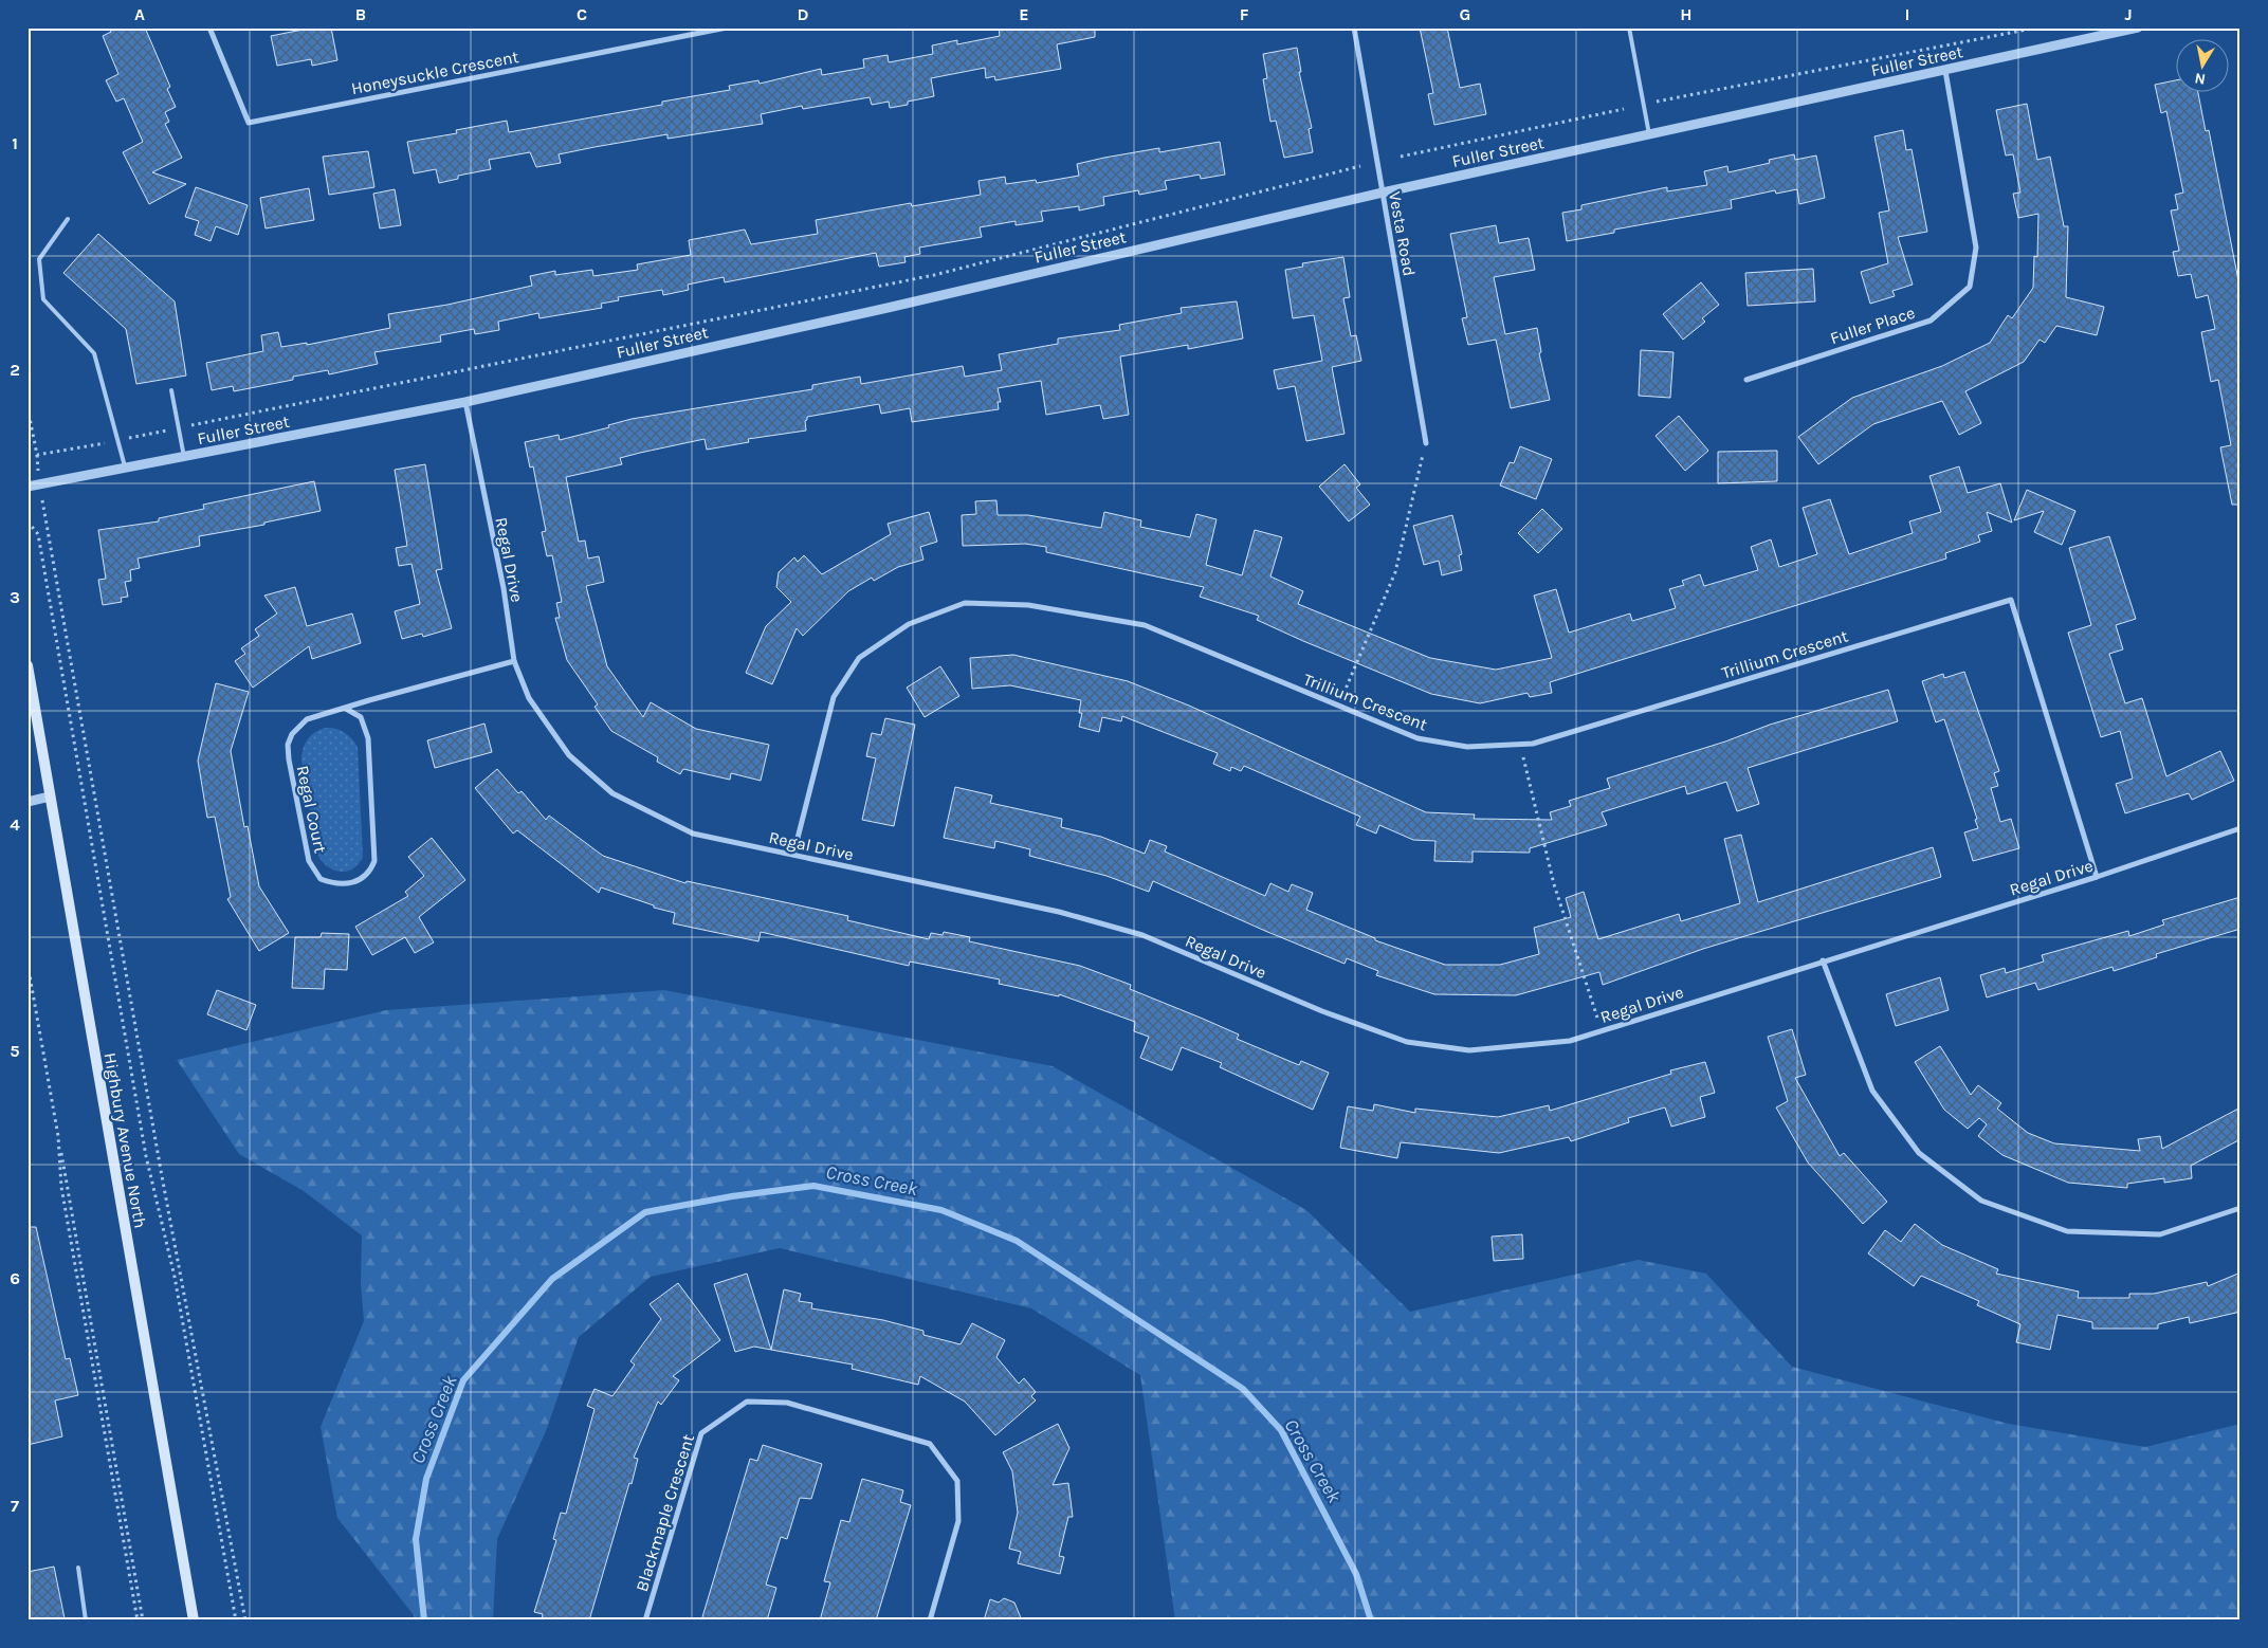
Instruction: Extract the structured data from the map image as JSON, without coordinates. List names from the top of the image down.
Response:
{
  "streets": {
    "main road": ["Highbury Avenue North"],
    "street": [
      "Fuller Street",
      "Honeysuckle Crescent",
      "Vesta Road",
      "Fuller Place",
      "Regal Drive",
      "Trillium Crescent",
      "Regal Court",
      "Blackmaple Crescent"
    ]
  },
  "crossings": [
    ["Fuller Street", "Vesta Road"],
    ["Fuller Street", "Fuller Place"],
    ["Fuller Street", "Regal Drive"],
    ["Regal Drive", "Trillium Crescent"],
    ["Regal Drive", "Regal Court"]
  ],
  "water": ["Cross Creek"],
  "north": "bottom",
  "grid": {
    "columns": [
      "A",
      "B",
      "C",
      "D",
      "E",
      "F",
      "G",
      "H",
      "I",
      "J"
    ],
    "rows": [
      "1",
      "2",
      "3",
      "4",
      "5",
      "6",
      "7"
    ]
  }
}
